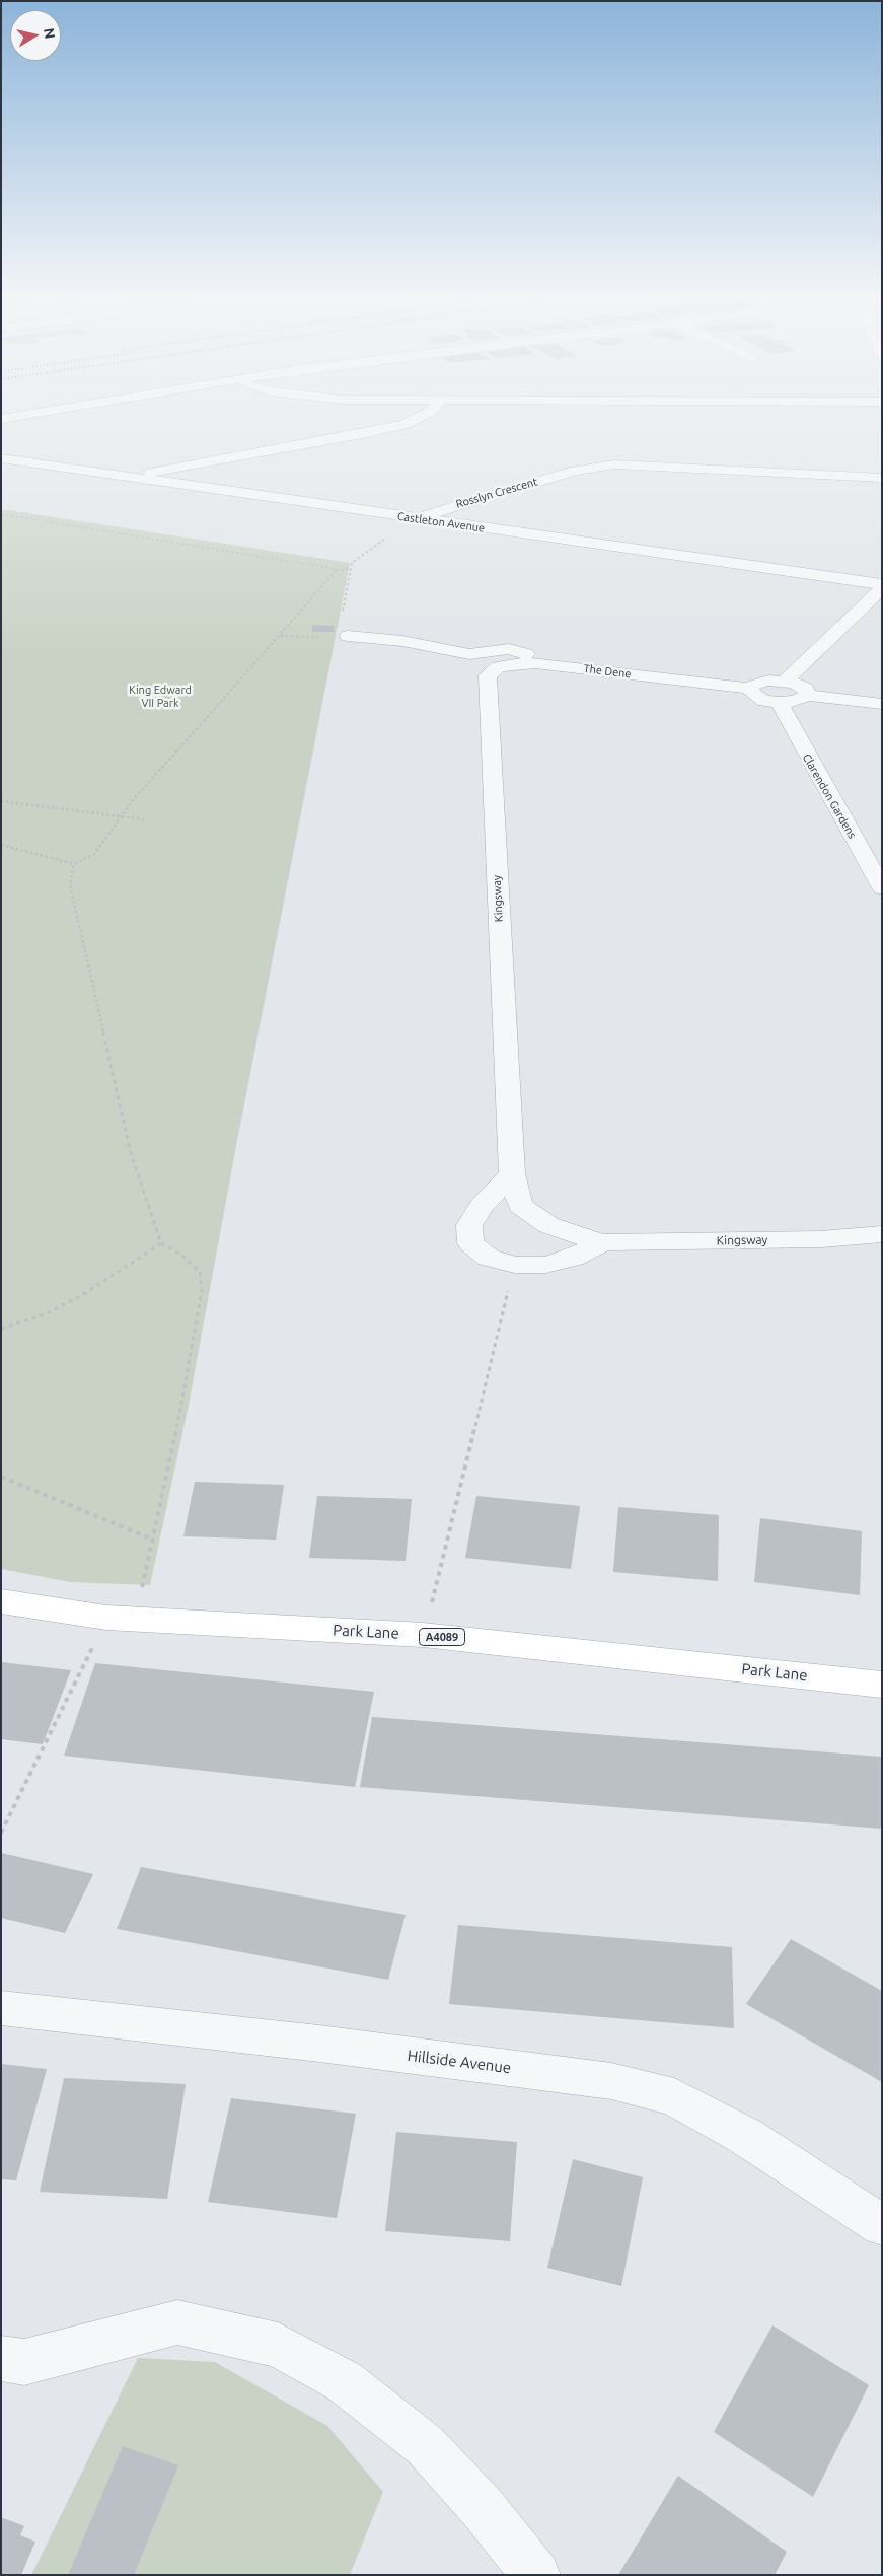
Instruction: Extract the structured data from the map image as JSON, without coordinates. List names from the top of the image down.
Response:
{
  "streets": {
    "main road": ["Park Lane", "A4089"],
    "street": [
      "Rosslyn Crescent",
      "Castleton Avenue",
      "The Dene",
      "Clarendon Gardens",
      "Kingsway",
      "Hillside Avenue"
    ]
  },
  "crossings": [
    ["Rosslyn Crescent", "Castleton Avenue"]
  ],
  "parks": ["King Edward VII Park"],
  "north": "right"
}
